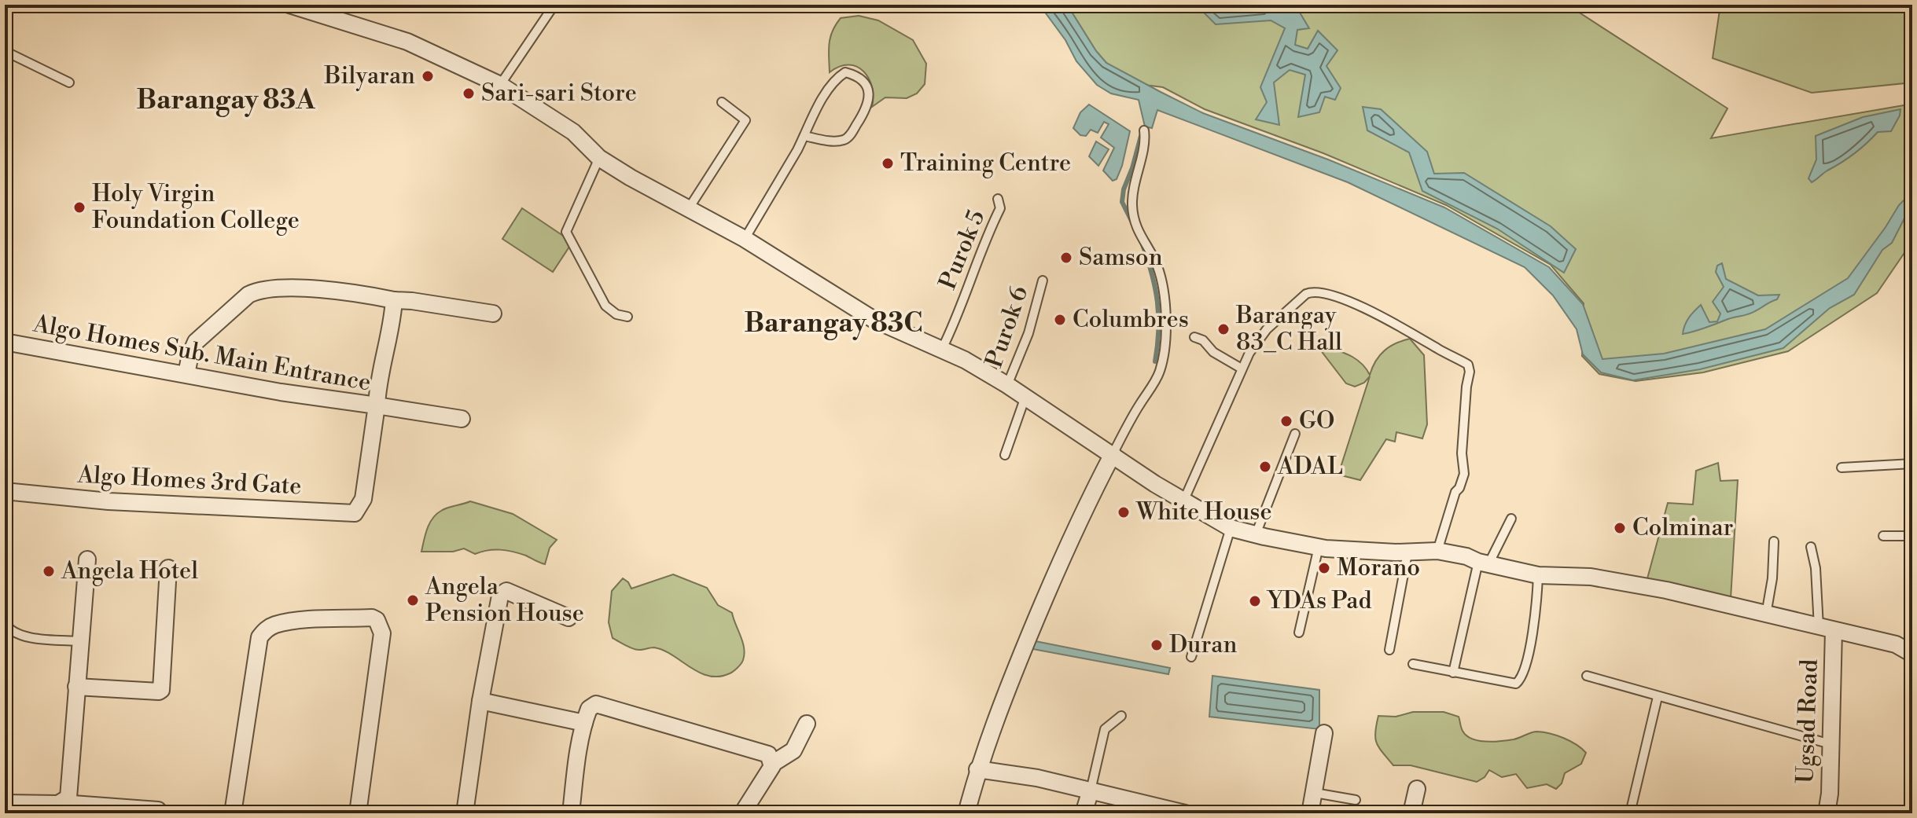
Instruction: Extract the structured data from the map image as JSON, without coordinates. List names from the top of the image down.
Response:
{
  "streets": {
    "street": ["Algo Homes Sub. Main Entrance", "Algo Homes 3rd Gate", "Ugsad Road"],
    "lane": ["Purok 5", "Purok 6"]
  },
  "crossings": [
    ["Algo Homes Sub. Main Entrance", "Algo Homes 3rd Gate"]
  ],
  "districts": ["Barangay 83A", "Barangay 83C"],
  "places": [
    "Bilyaran",
    "Sari-sari Store",
    "Training Centre",
    "Holy Virgin Foundation College",
    "Samson",
    "Columbres",
    "Barangay 83_C Hall",
    "GO",
    "ADAL",
    "White House",
    "Colminar",
    "Morano",
    "Angela Hotel",
    "Angela Pension House",
    "YDAs Pad",
    "Duran"
  ]
}
